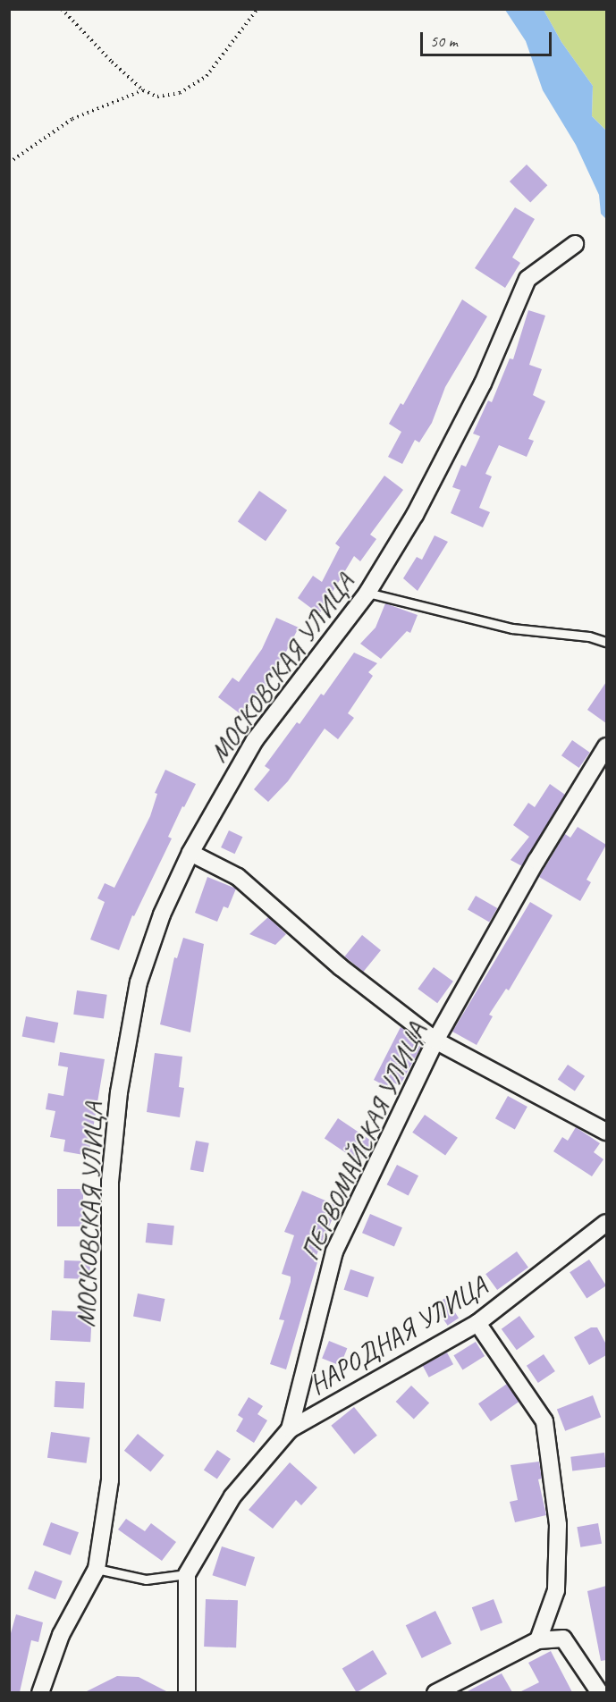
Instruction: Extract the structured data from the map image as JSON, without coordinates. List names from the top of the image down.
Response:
{
  "streets": {
    "street": ["МОСКОВСКАЯ УЛИЦА", "ПЕРВОМАЙСКАЯ УЛИЦА", "НАРОДНАЯ УЛИЦА"]
  },
  "crossings": [
    ["ПЕРВОМАЙСКАЯ УЛИЦА", "НАРОДНАЯ УЛИЦА"]
  ],
  "scale_bar": "50 m"
}
